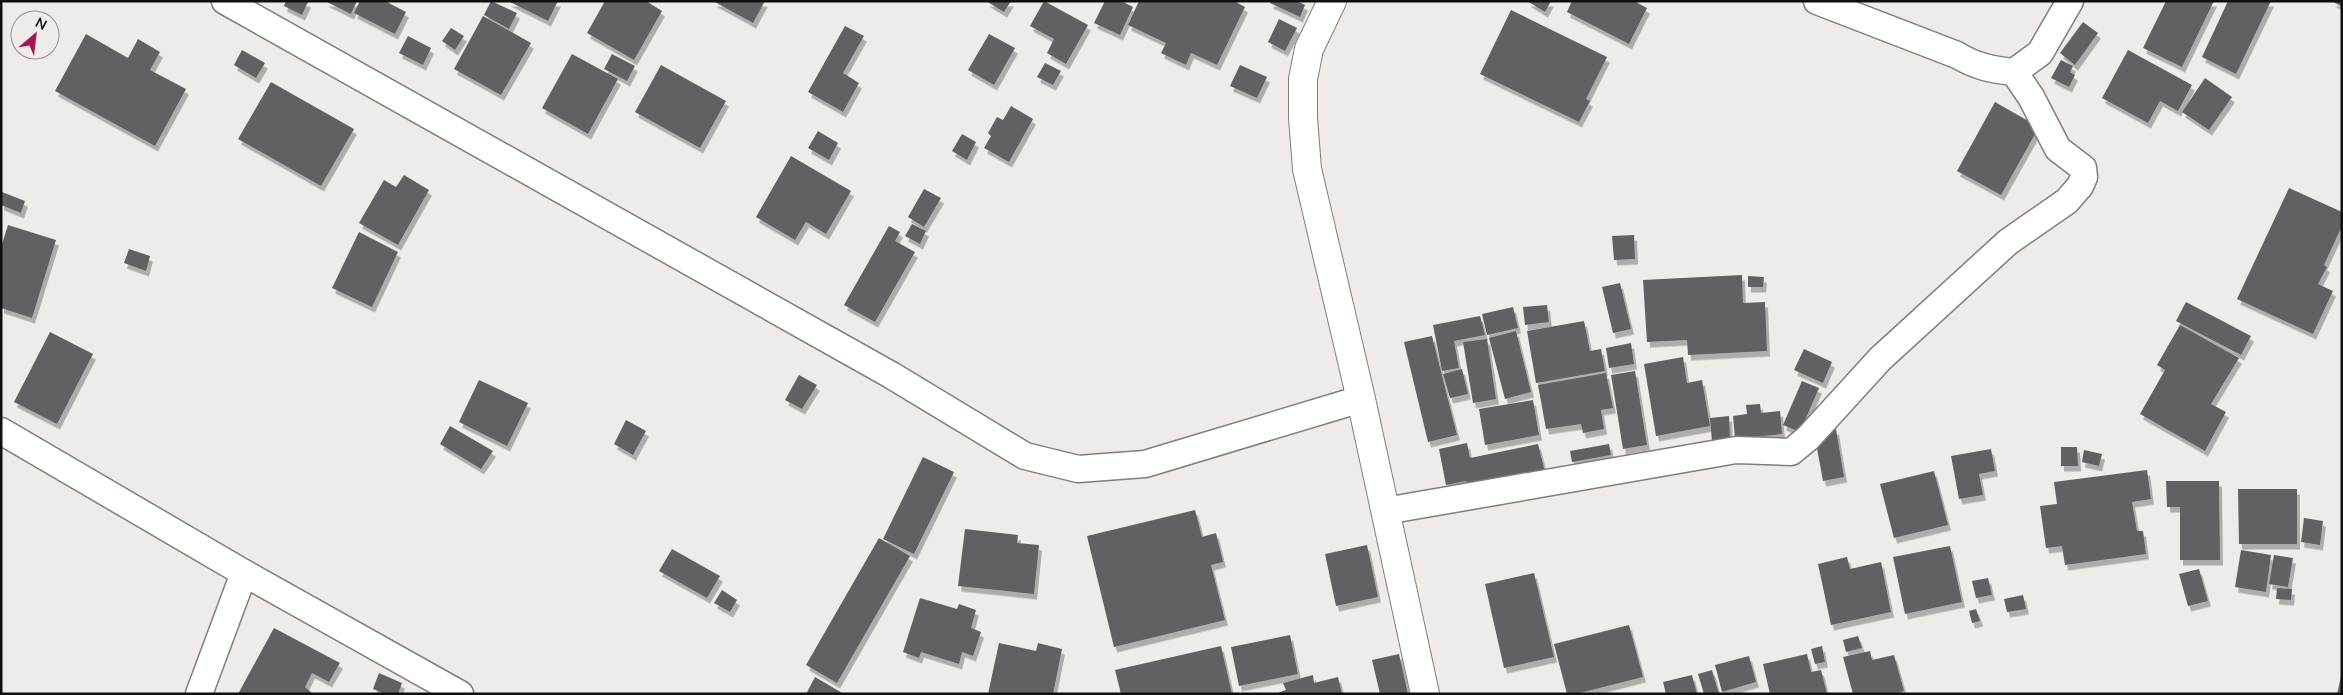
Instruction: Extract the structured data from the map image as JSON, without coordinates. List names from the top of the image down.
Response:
{
  "north": "top right"
}
